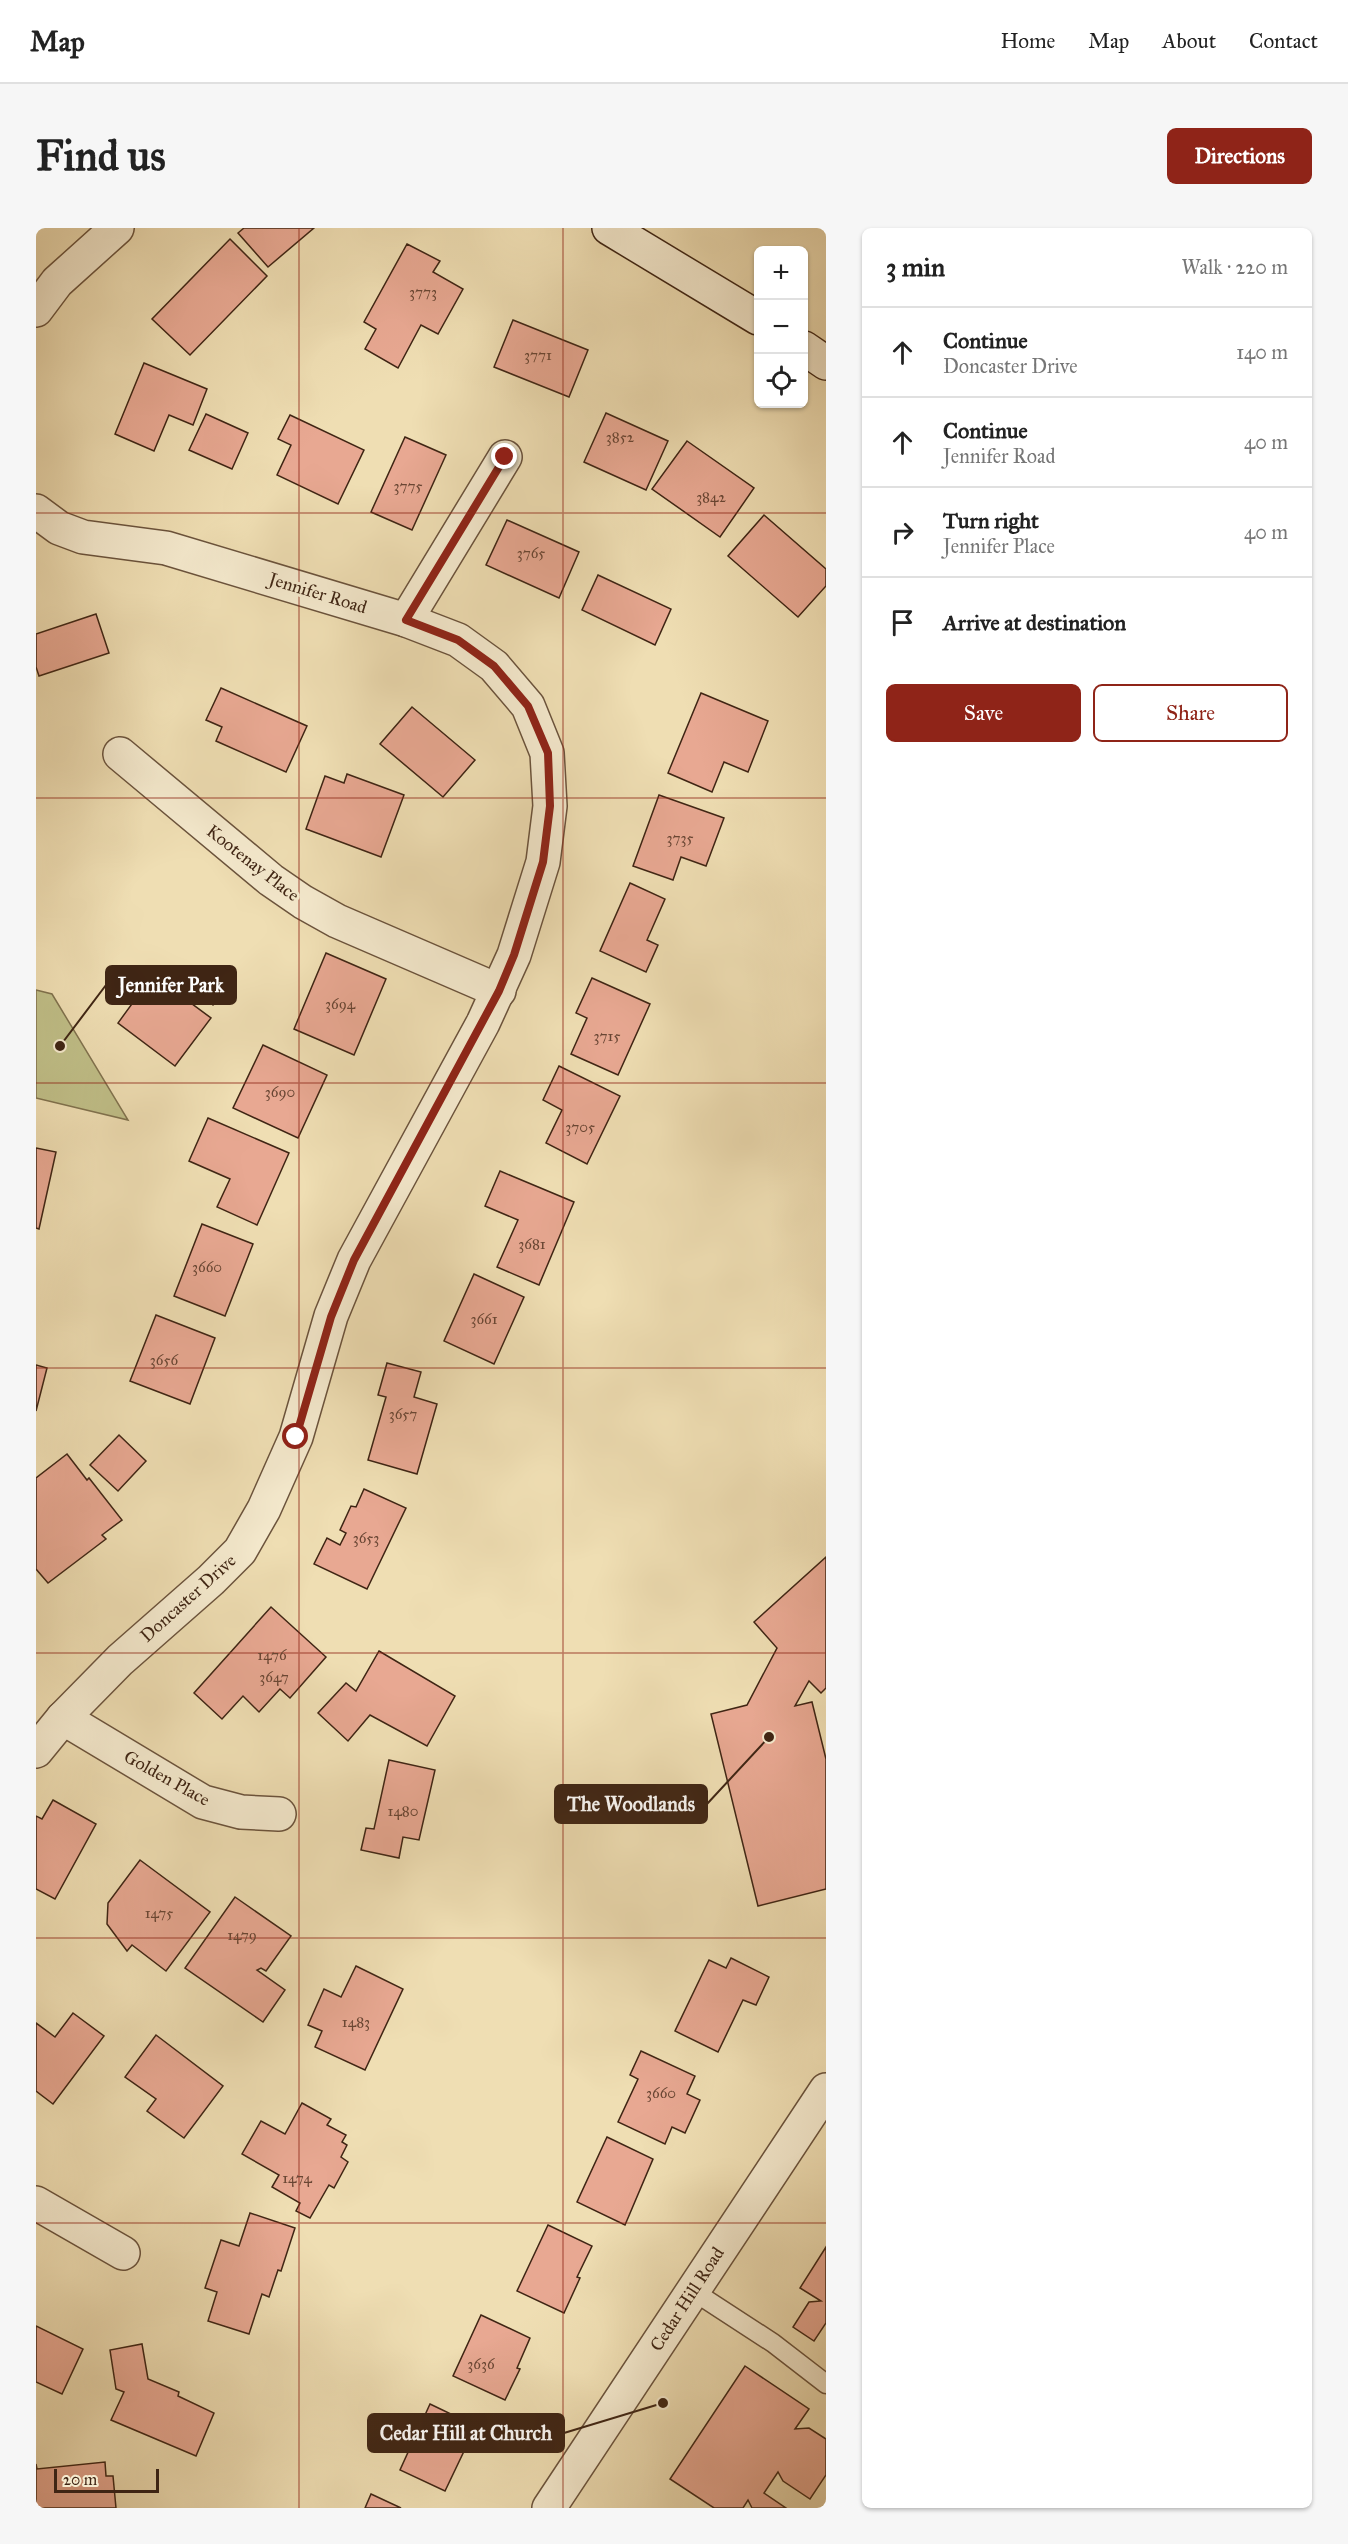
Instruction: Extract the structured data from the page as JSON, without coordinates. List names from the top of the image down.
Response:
{
  "streets": {
    "street": [
      "Jennifer Road",
      "Kootenay Place",
      "Doncaster Drive",
      "Golden Place",
      "Cedar Hill Road"
    ]
  },
  "crossings": [
    ["Jennifer Road", "Doncaster Drive"],
    ["Kootenay Place", "Doncaster Drive"],
    ["Doncaster Drive", "Golden Place"]
  ],
  "places": ["Jennifer Park", "The Woodlands", "Cedar Hill at Church"],
  "house_numbers": [
    "3773",
    "3771",
    "3852",
    "3775",
    "3842",
    "3765",
    "3735",
    "3694",
    "3715",
    "3690",
    "3705",
    "3681",
    "3660",
    "3661",
    "3656",
    "3657",
    "3653",
    "1476",
    "3647",
    "1480",
    "1475",
    "1479",
    "1483",
    "3660",
    "1474",
    "3636"
  ],
  "scale_bar": "20 m",
  "page": {
    "header": "Map",
    "nav": [
      "Home",
      "Map",
      "About",
      "Contact"
    ],
    "buttons": [
      "Directions",
      ["Save", "Share"]
    ],
    "title": "Find us",
    "heading": ["3 min", "Walk · 220 m"],
    "map_buttons": ["+", "−"],
    "list": [
      ["Continue", "Doncaster Drive", "140 m"],
      ["Continue", "Jennifer Road", "40 m"],
      ["Turn right", "Jennifer Place", "40 m"],
      "Arrive at destination"
    ],
    "scale": "20 m"
  }
}
